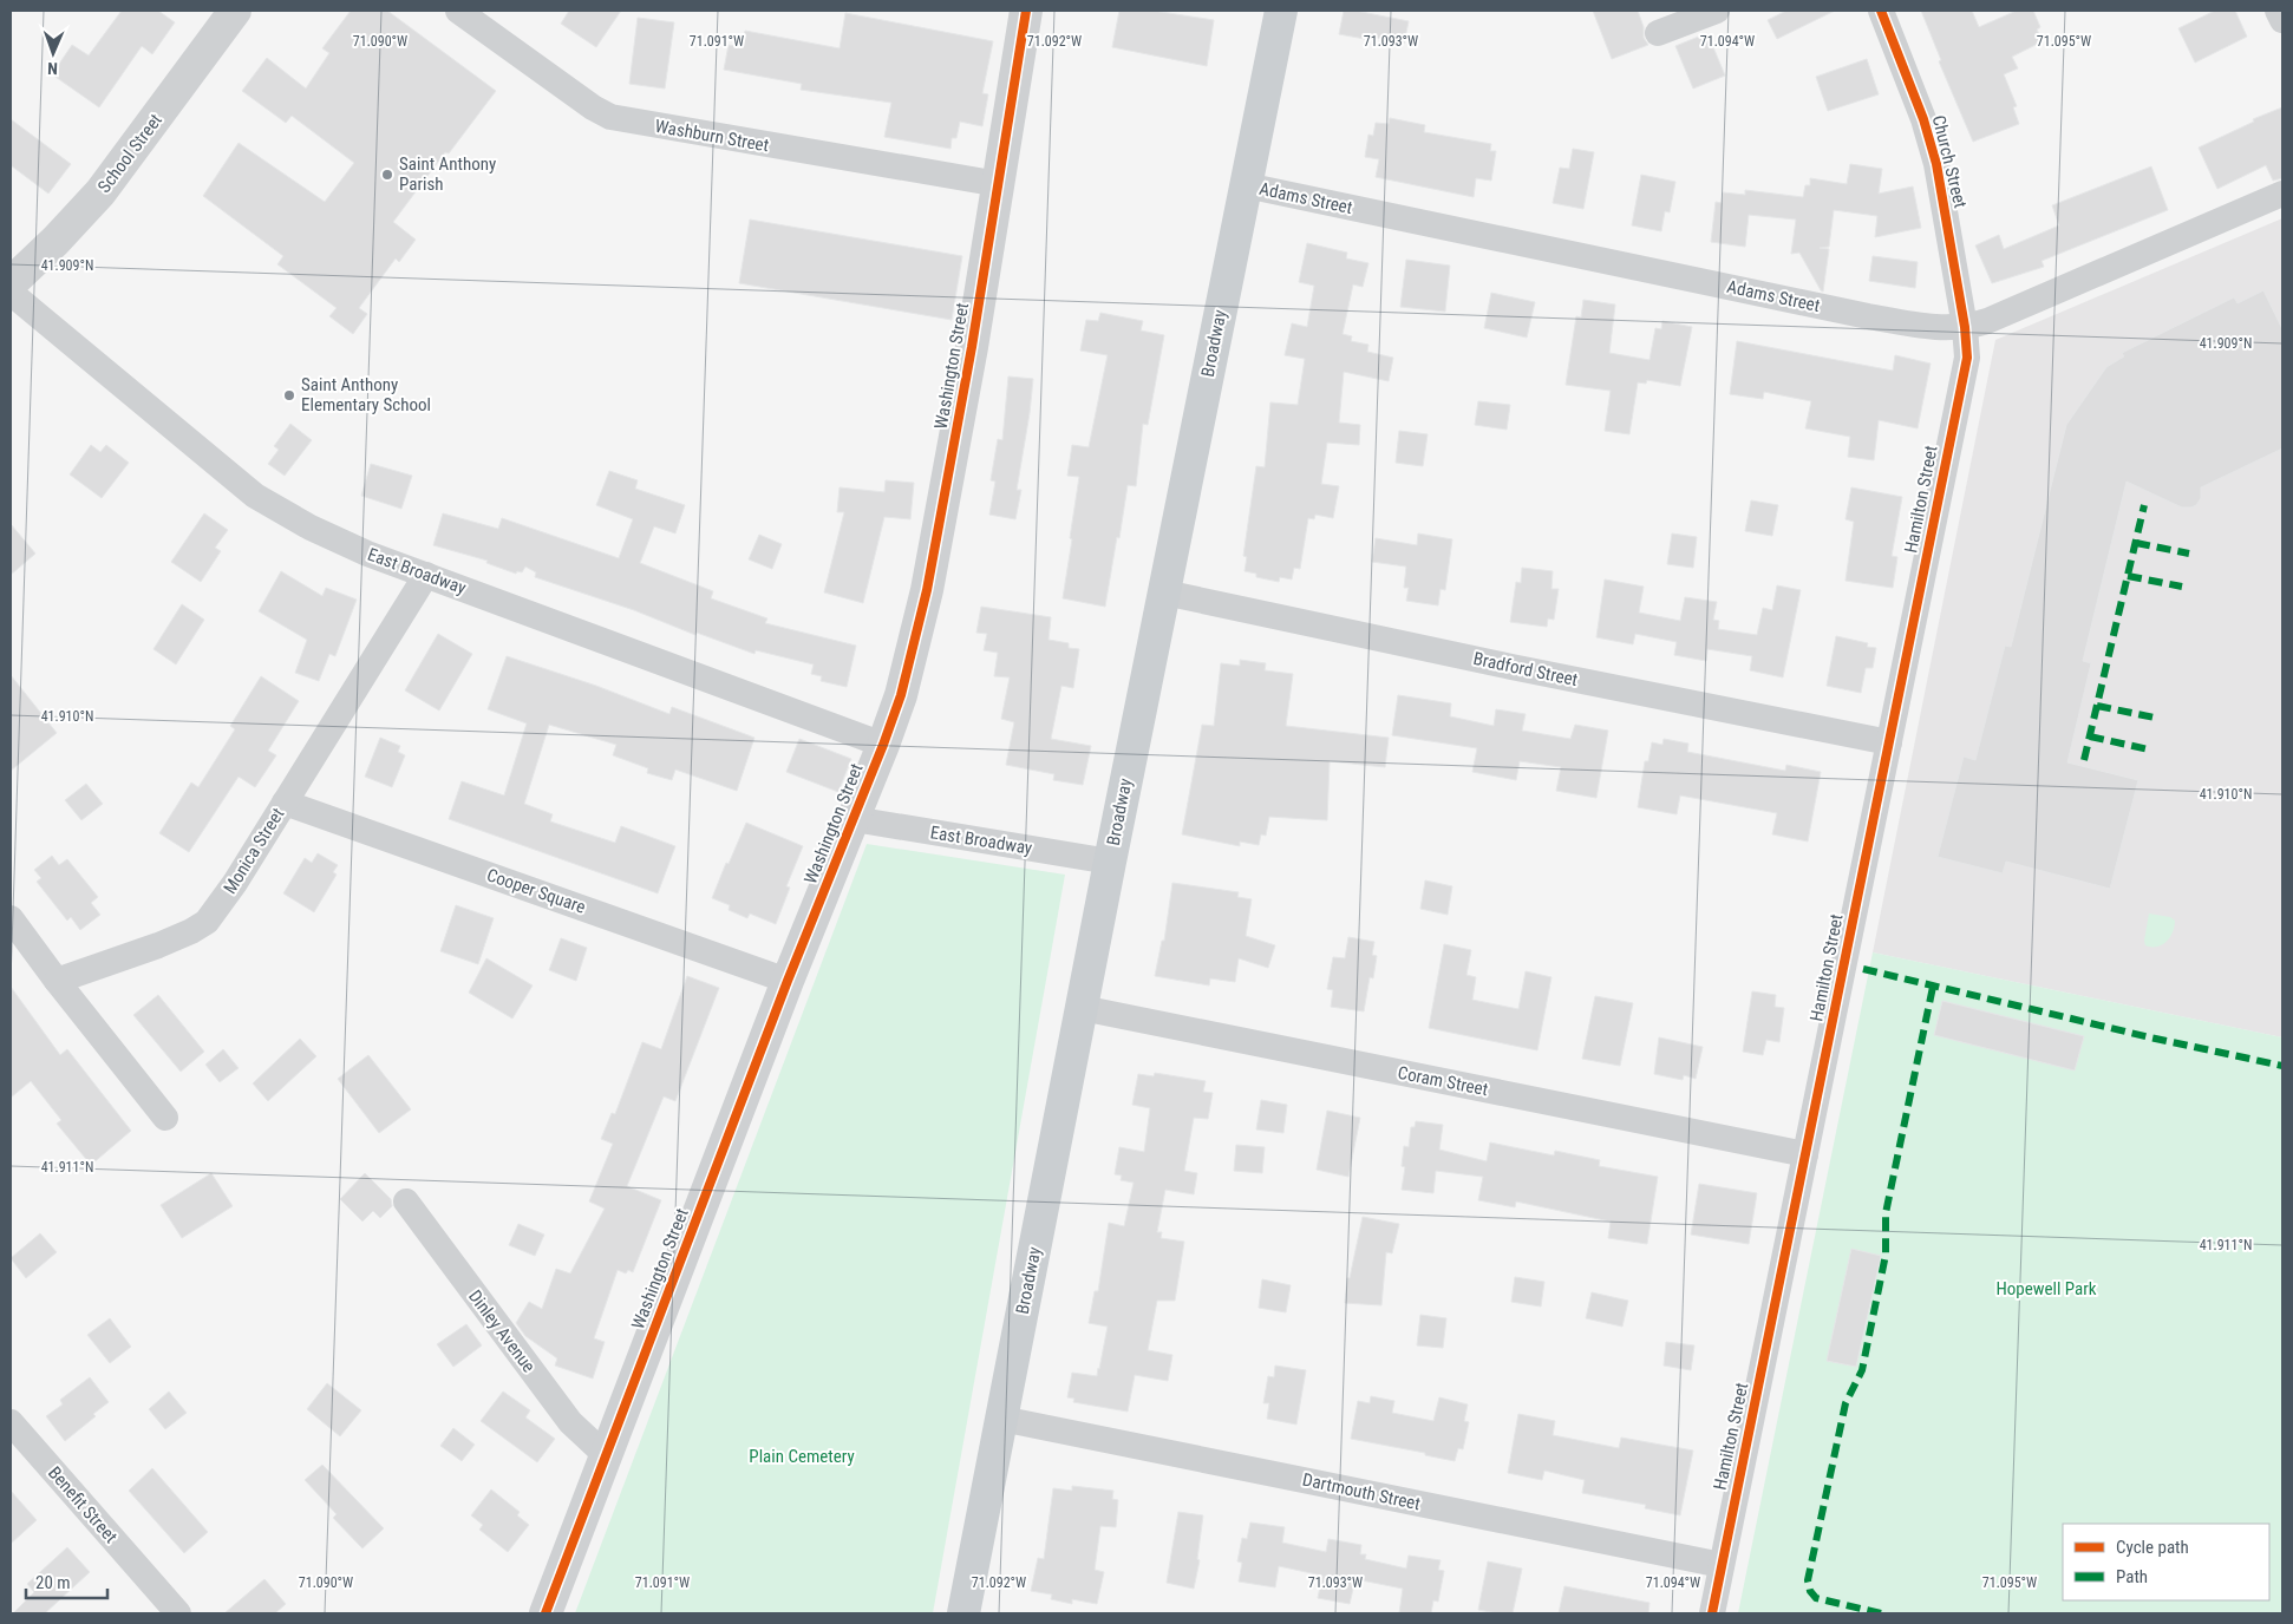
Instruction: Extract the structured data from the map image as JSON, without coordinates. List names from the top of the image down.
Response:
{
  "streets": {
    "main road": ["Broadway"],
    "street": [
      "Washburn Street",
      "School Street",
      "Church Street",
      "Adams Street",
      "Washington Street",
      "Hamilton Street",
      "East Broadway",
      "Bradford Street",
      "Monica Street",
      "Cooper Square",
      "Coram Street",
      "Dinley Avenue",
      "Dartmouth Street",
      "Benefit Street"
    ]
  },
  "crossings": [
    ["Washburn Street", "Washington Street"],
    ["Church Street", "Adams Street"],
    ["Church Street", "Hamilton Street"],
    ["Adams Street", "Broadway"],
    ["Adams Street", "Hamilton Street"],
    ["Broadway", "East Broadway"],
    ["Broadway", "Bradford Street"],
    ["Broadway", "Coram Street"],
    ["Broadway", "Dartmouth Street"],
    ["Washington Street", "East Broadway"],
    ["Washington Street", "Cooper Square"],
    ["Washington Street", "Dinley Avenue"],
    ["Hamilton Street", "Bradford Street"],
    ["Hamilton Street", "Coram Street"],
    ["Hamilton Street", "Dartmouth Street"],
    ["East Broadway", "Monica Street"],
    ["Monica Street", "Cooper Square"]
  ],
  "parks": ["Hopewell Park", "Plain Cemetery"],
  "places": ["Saint Anthony Parish", "Saint Anthony Elementary School"],
  "legend": ["Cycle path", "Path"],
  "scale_bar": "20 m",
  "north": "bottom",
  "coordinates": [
    "71.090°W",
    "71.091°W",
    "71.092°W",
    "71.093°W",
    "71.094°W",
    "71.095°W",
    "41.909°N",
    "41.910°N",
    "41.911°N"
  ]
}
